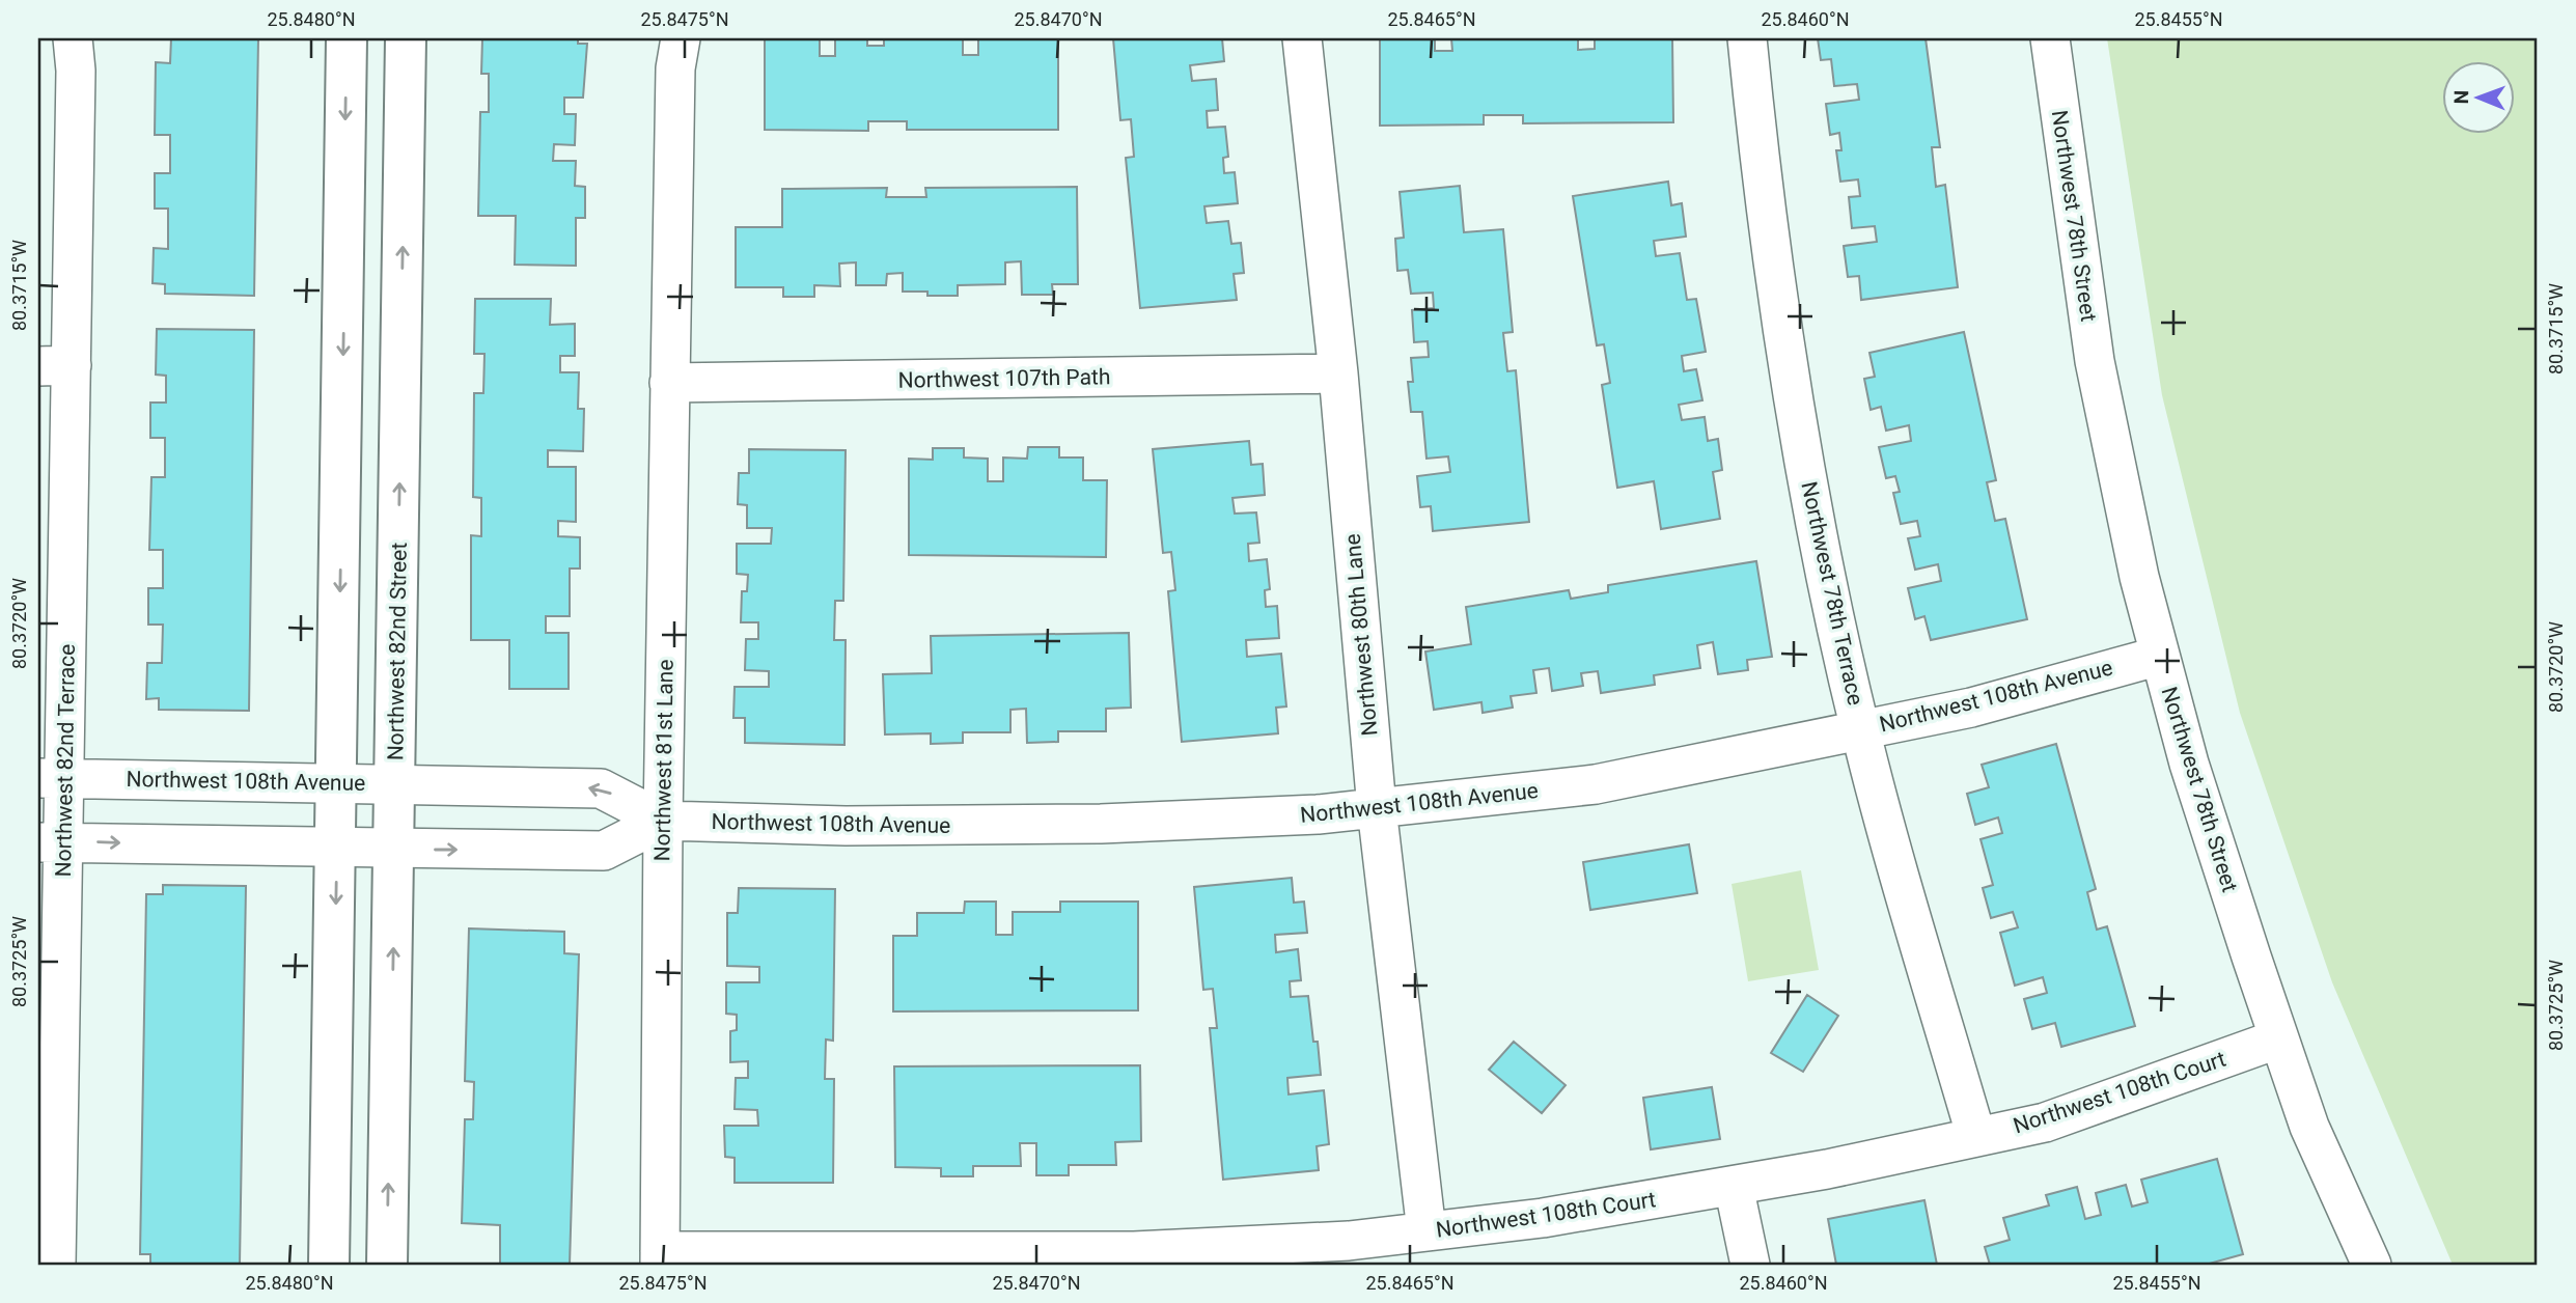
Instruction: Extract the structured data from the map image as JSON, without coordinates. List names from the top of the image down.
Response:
{
  "streets": {
    "street": [
      "Northwest 78th Street",
      "Northwest 107th Path",
      "Northwest 78th Terrace",
      "Northwest 80th Lane",
      "Northwest 82nd Street",
      "Northwest 108th Avenue",
      "Northwest 82nd Terrace",
      "Northwest 81st Lane",
      "Northwest 108th Court"
    ]
  },
  "crossings": [
    ["Northwest 78th Street", "Northwest 108th Avenue"],
    ["Northwest 78th Street", "Northwest 108th Court"],
    ["Northwest 107th Path", "Northwest 80th Lane"],
    ["Northwest 107th Path", "Northwest 81st Lane"],
    ["Northwest 78th Terrace", "Northwest 108th Avenue"],
    ["Northwest 78th Terrace", "Northwest 108th Court"],
    ["Northwest 80th Lane", "Northwest 108th Avenue"],
    ["Northwest 80th Lane", "Northwest 108th Court"],
    ["Northwest 82nd Street", "Northwest 108th Avenue"],
    ["Northwest 108th Avenue", "Northwest 82nd Terrace"],
    ["Northwest 108th Avenue", "Northwest 81st Lane"],
    ["Northwest 81st Lane", "Northwest 108th Court"]
  ],
  "north": "left",
  "coordinates": [
    "25.8480°N",
    "25.8475°N",
    "25.8470°N",
    "25.8465°N",
    "25.8460°N",
    "25.8455°N",
    "80.3715°W",
    "80.3720°W",
    "80.3725°W"
  ]
}
